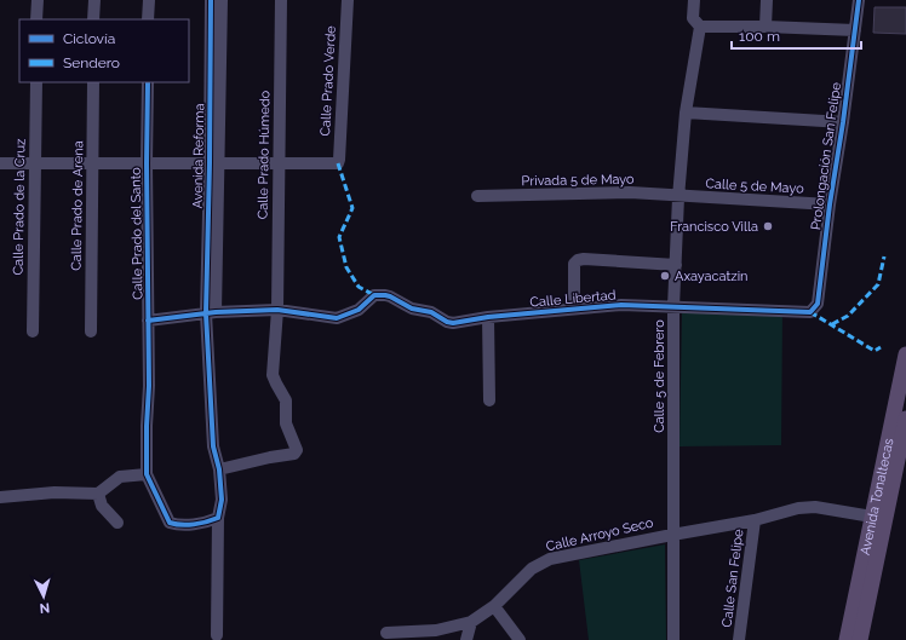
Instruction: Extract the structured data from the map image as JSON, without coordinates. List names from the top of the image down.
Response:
{
  "streets": {
    "main road": ["Avenida Tonaltecas"],
    "street": [
      "Calle Prado Verde",
      "Calle Prado Húmedo",
      "Avenida Reforma",
      "Prolongación San Felipe",
      "Privada 5 de Mayo",
      "Calle 5 de Mayo",
      "Calle Prado de Arena",
      "Calle Prado de la Cruz",
      "Calle Prado del Santo",
      "Calle Libertad",
      "Calle 5 de Febrero",
      "Calle Arroyo Seco",
      "Calle San Felipe"
    ]
  },
  "crossings": [
    ["Calle Prado Verde", "Calle Prado Húmedo"],
    ["Calle Prado Húmedo", "Avenida Reforma"],
    ["Calle Prado Húmedo", "Calle Libertad"],
    ["Prolongación San Felipe", "Calle 5 de Mayo"],
    ["Prolongación San Felipe", "Calle Libertad"],
    ["Privada 5 de Mayo", "Calle 5 de Mayo"],
    ["Privada 5 de Mayo", "Calle 5 de Febrero"],
    ["Calle 5 de Mayo", "Calle 5 de Febrero"],
    ["Calle Libertad", "Calle 5 de Febrero"],
    ["Calle 5 de Febrero", "Calle Arroyo Seco"],
    ["Avenida Tonaltecas", "Calle Arroyo Seco"],
    ["Calle Arroyo Seco", "Calle San Felipe"]
  ],
  "places": ["Francisco Villa", "Axayacatzin"],
  "legend": ["Ciclovía", "Sendero"],
  "scale_bar": "100 m",
  "north": "bottom"
}
